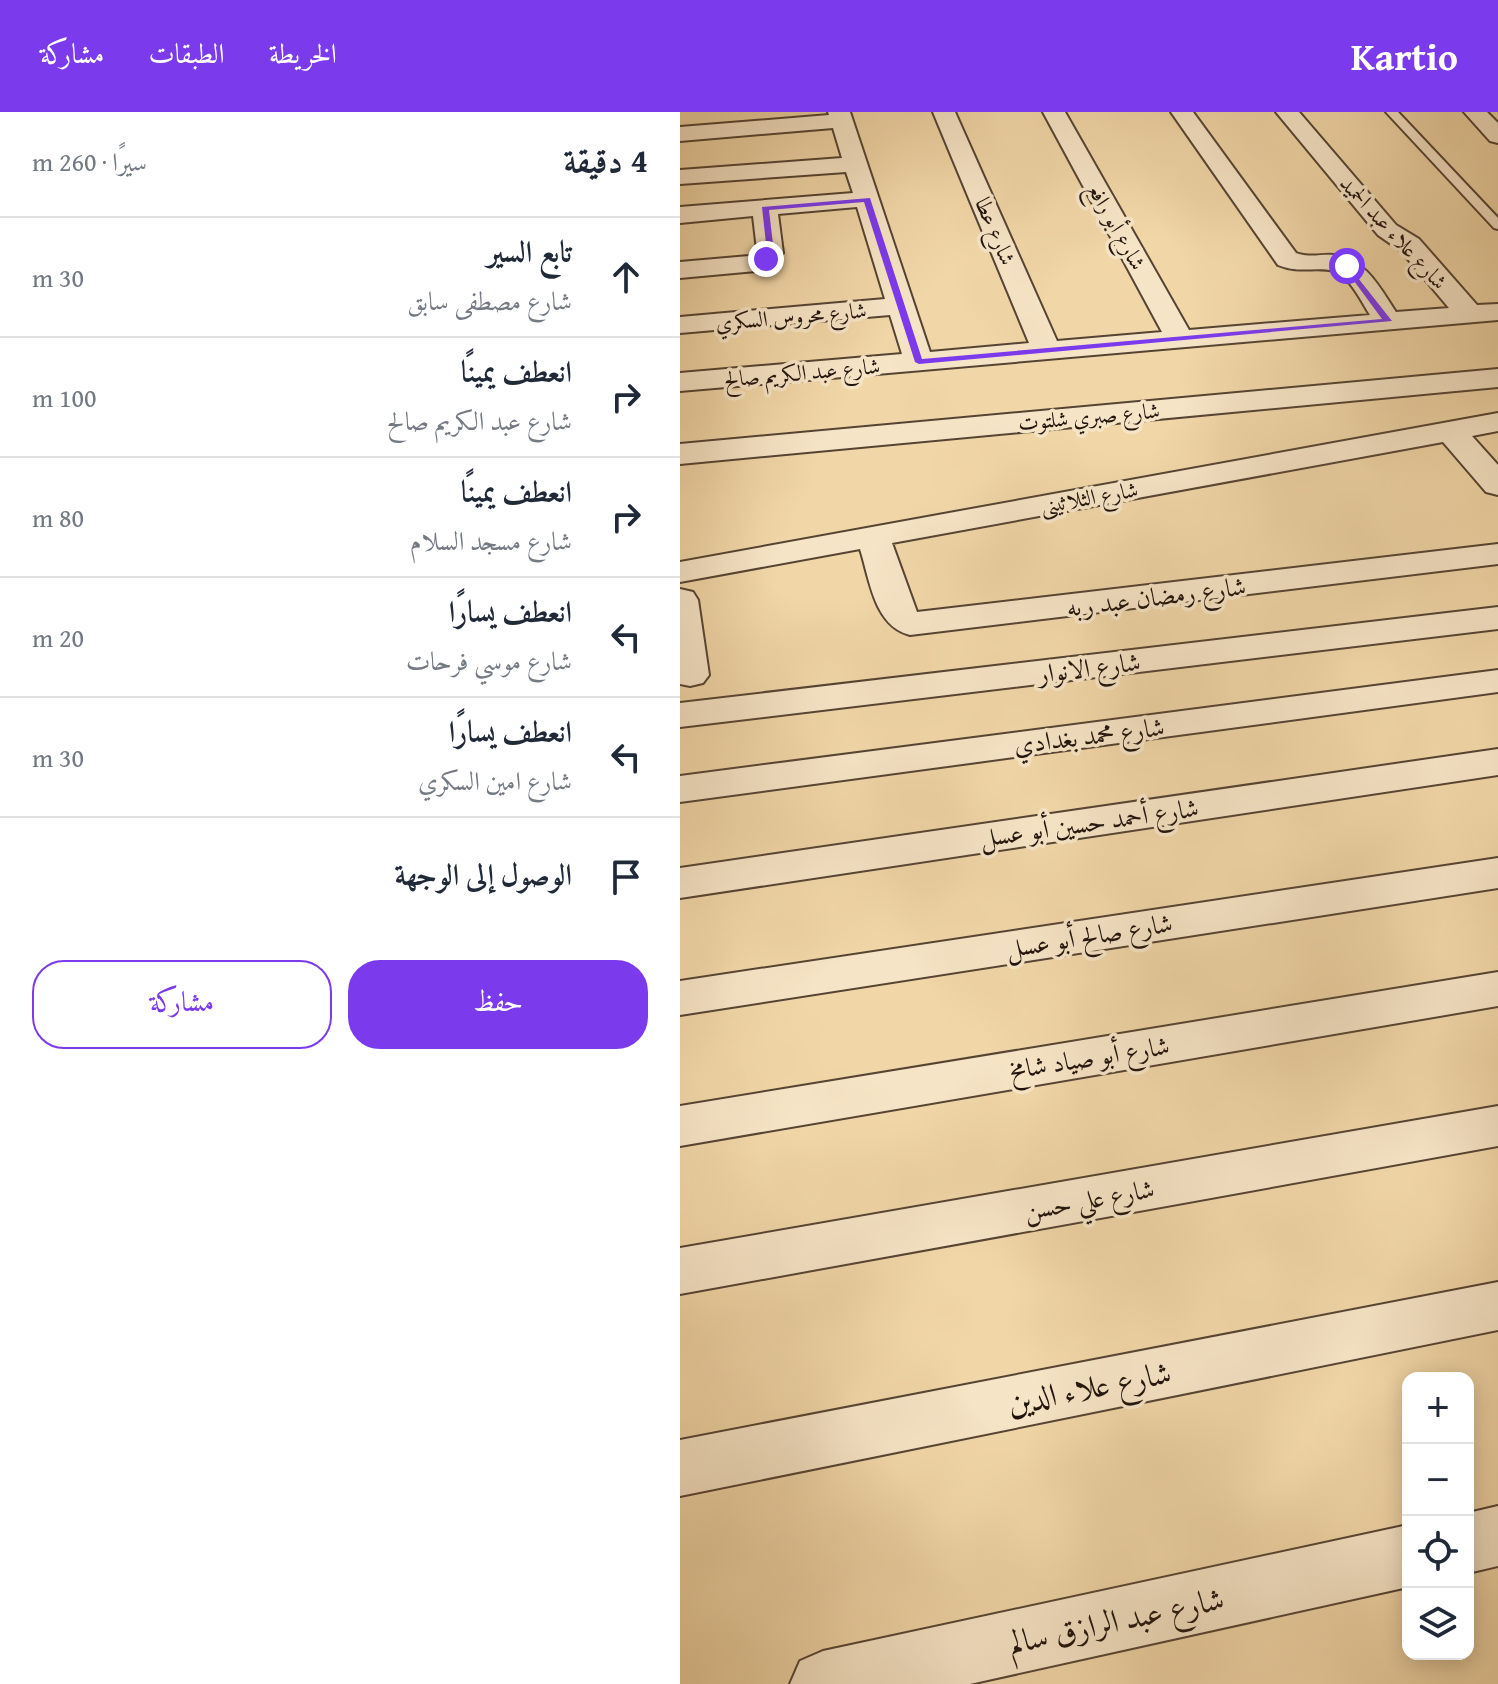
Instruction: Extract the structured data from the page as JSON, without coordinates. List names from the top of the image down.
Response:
{
  "streets": {
    "street": [
      "شارع أبو رافع",
      "شارع عطا",
      "شارع علاء عبد الحميد",
      "شارع محروس السكري",
      "شارع عبد الكريم صالح",
      "شارع صبري شلتوت",
      "شارع الثلاثينى",
      "شارع رمضان عبد ربه",
      "شارع الانوار",
      "شارع محمد بغدادي",
      "شارع أحمد حسين أبو عسل",
      "شارع صالح أبو عسل",
      "شارع أبو صياد شامخ",
      "شارع علي حسن",
      "شارع علاء الدين",
      "شارع عبد الرازق سالم"
    ]
  },
  "crossings": [
    ["شارع أبو رافع", "شارع عبد الكريم صالح"],
    ["شارع عطا", "شارع عبد الكريم صالح"],
    ["شارع علاء عبد الحميد", "شارع عبد الكريم صالح"],
    ["شارع الثلاثينى", "شارع رمضان عبد ربه"]
  ],
  "page": {
    "header": "Kartio",
    "nav": ["الخريطة", "الطبقات", "مشاركة"],
    "heading": ["4 دقيقة", "سيرًا · 260 m"],
    "list": [
      ["تابع السير", "شارع مصطفى سابق", "30 m"],
      ["انعطف يمينًا", "شارع عبد الكريم صالح", "100 m"],
      ["انعطف يمينًا", "شارع مسجد السلام", "80 m"],
      ["انعطف يسارًا", "شارع موسي فرحات", "20 m"],
      ["انعطف يسارًا", "شارع امين السكري", "30 m"],
      "الوصول إلى الوجهة"
    ],
    "buttons": ["حفظ", "مشاركة"],
    "map_buttons": ["+", "−"]
  }
}
